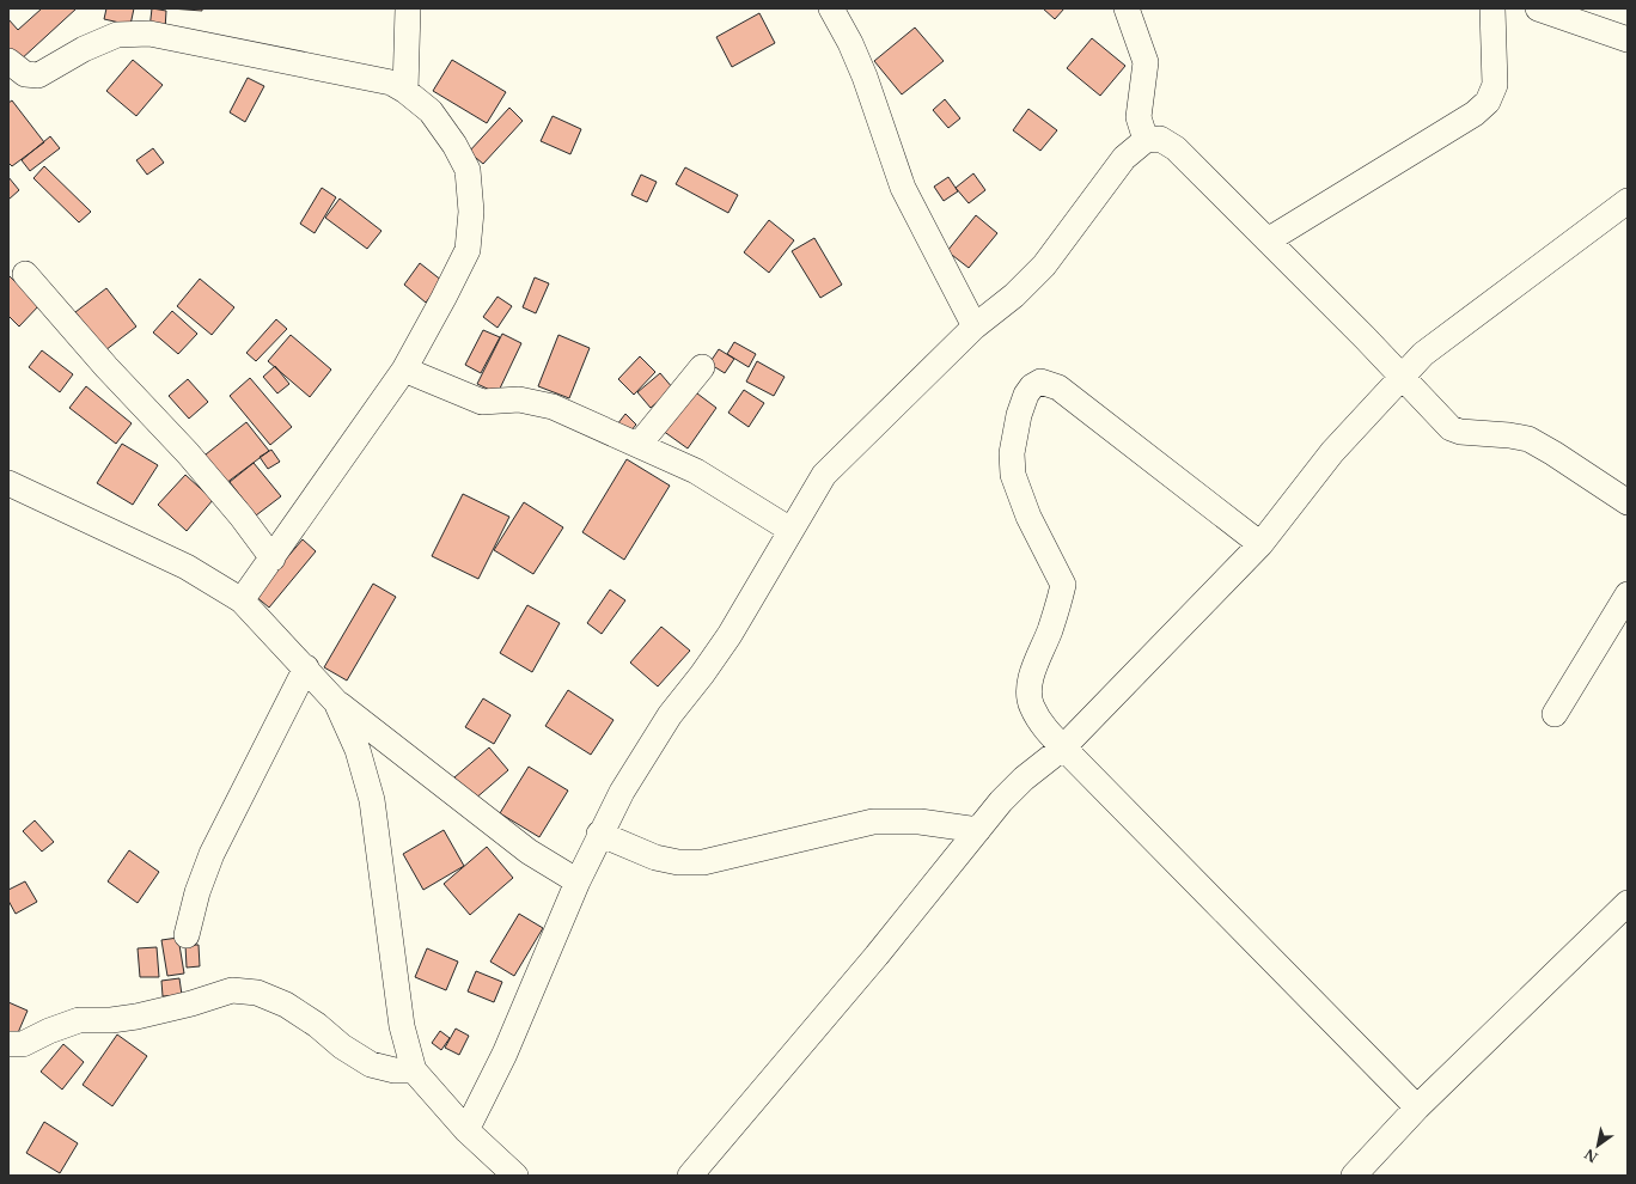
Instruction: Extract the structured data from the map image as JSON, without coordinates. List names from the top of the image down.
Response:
{
  "north": "bottom left"
}
